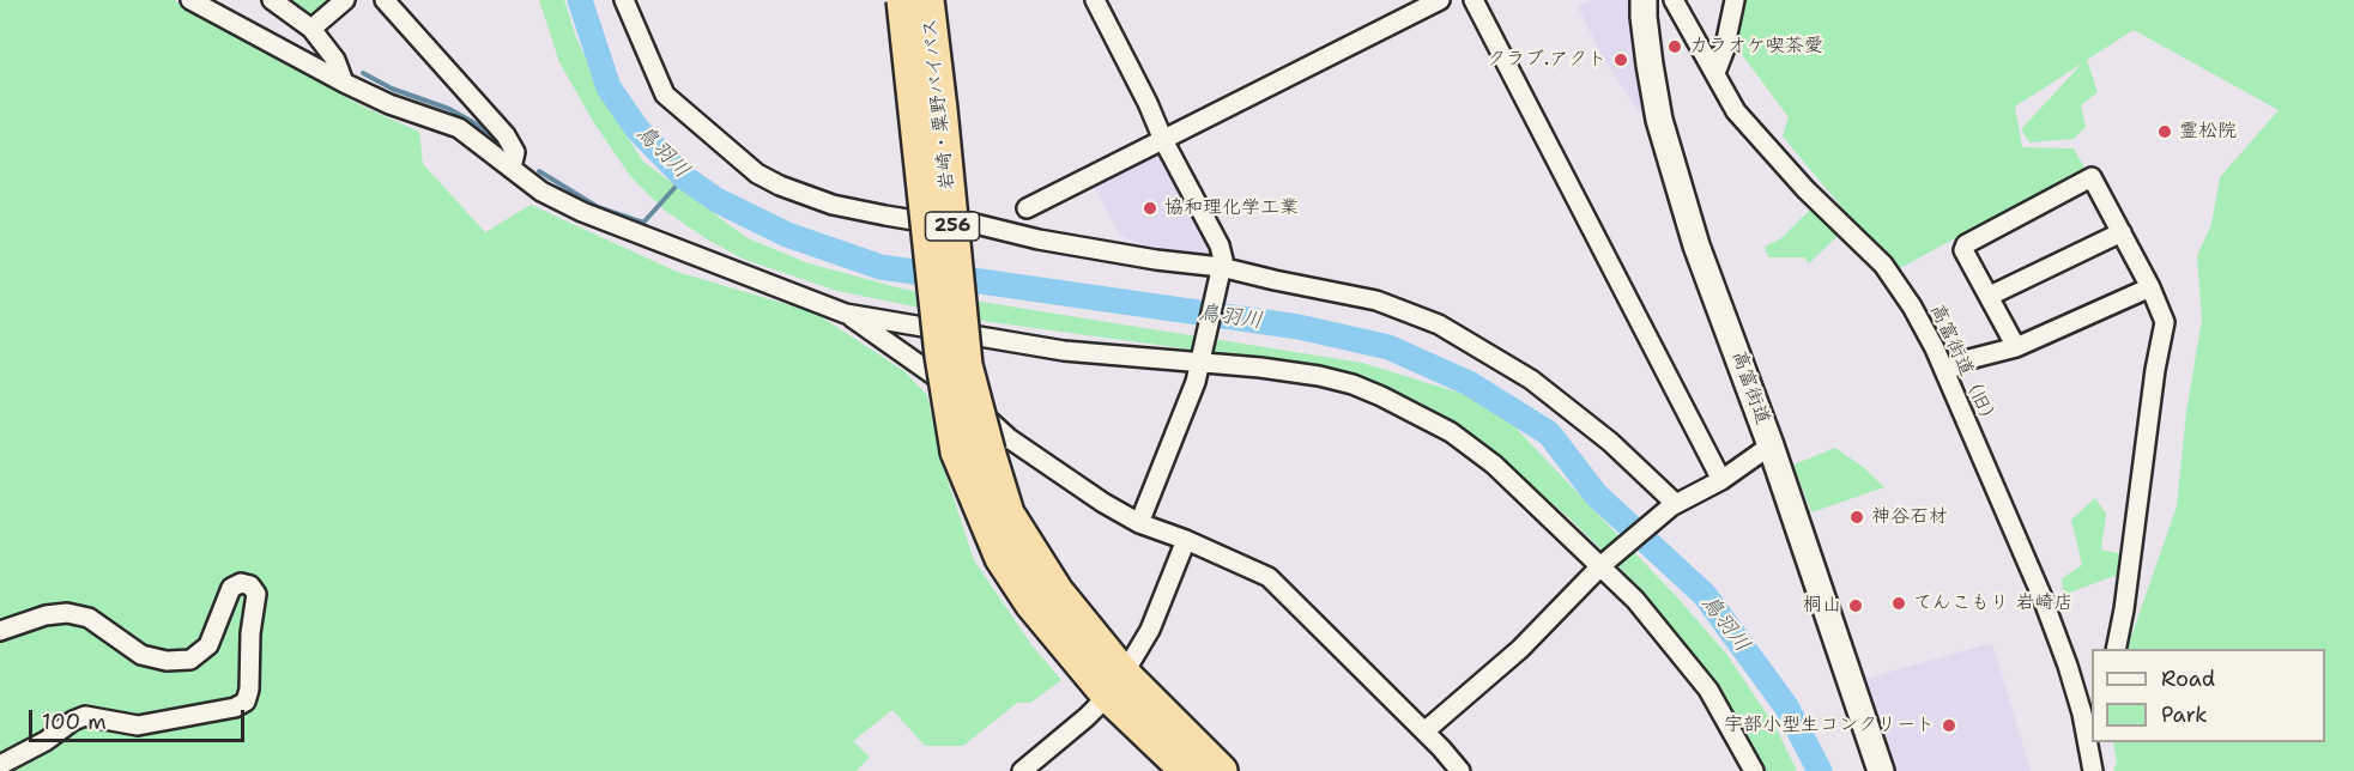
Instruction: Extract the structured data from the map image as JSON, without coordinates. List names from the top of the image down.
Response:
{
  "streets": {
    "highway": ["岩崎・粟野バイパス", "256"],
    "street": ["高富街道（旧）", "高富街道"]
  },
  "water": ["鳥羽川"],
  "places": [
    "カラオケ喫茶愛",
    "クラブ.アクト",
    "霊松院",
    "協和理化学工業",
    "神谷石材",
    "てんこもり 岩崎店",
    "桐山",
    "宇部小型生コンクリート"
  ],
  "legend": ["Road", "Park"],
  "scale_bar": "100 m"
}
